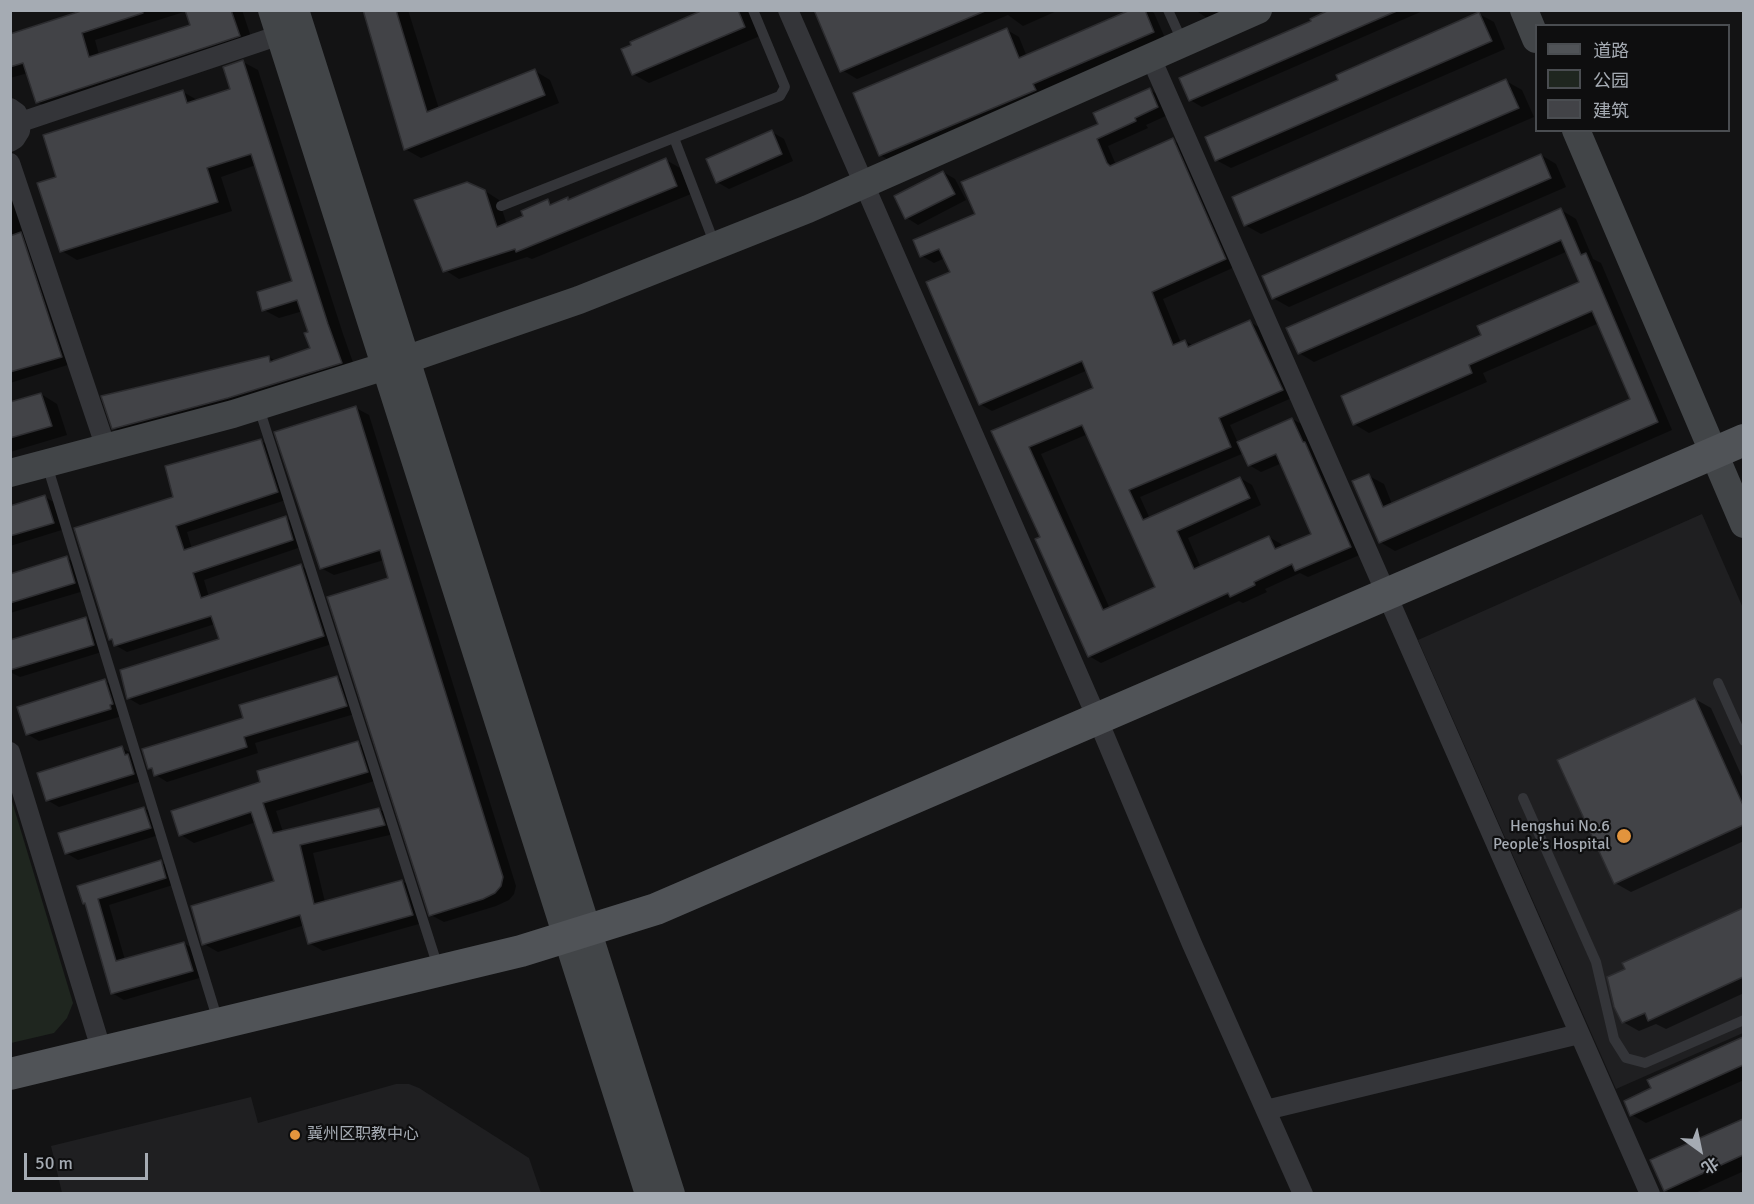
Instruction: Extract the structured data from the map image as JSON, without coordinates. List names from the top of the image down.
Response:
{
  "places": ["Hengshui No.6 People's Hospital", "冀州区职教中心"],
  "legend": ["道路", "公园", "建筑"],
  "scale_bar": "50 m",
  "north": "bottom right"
}
